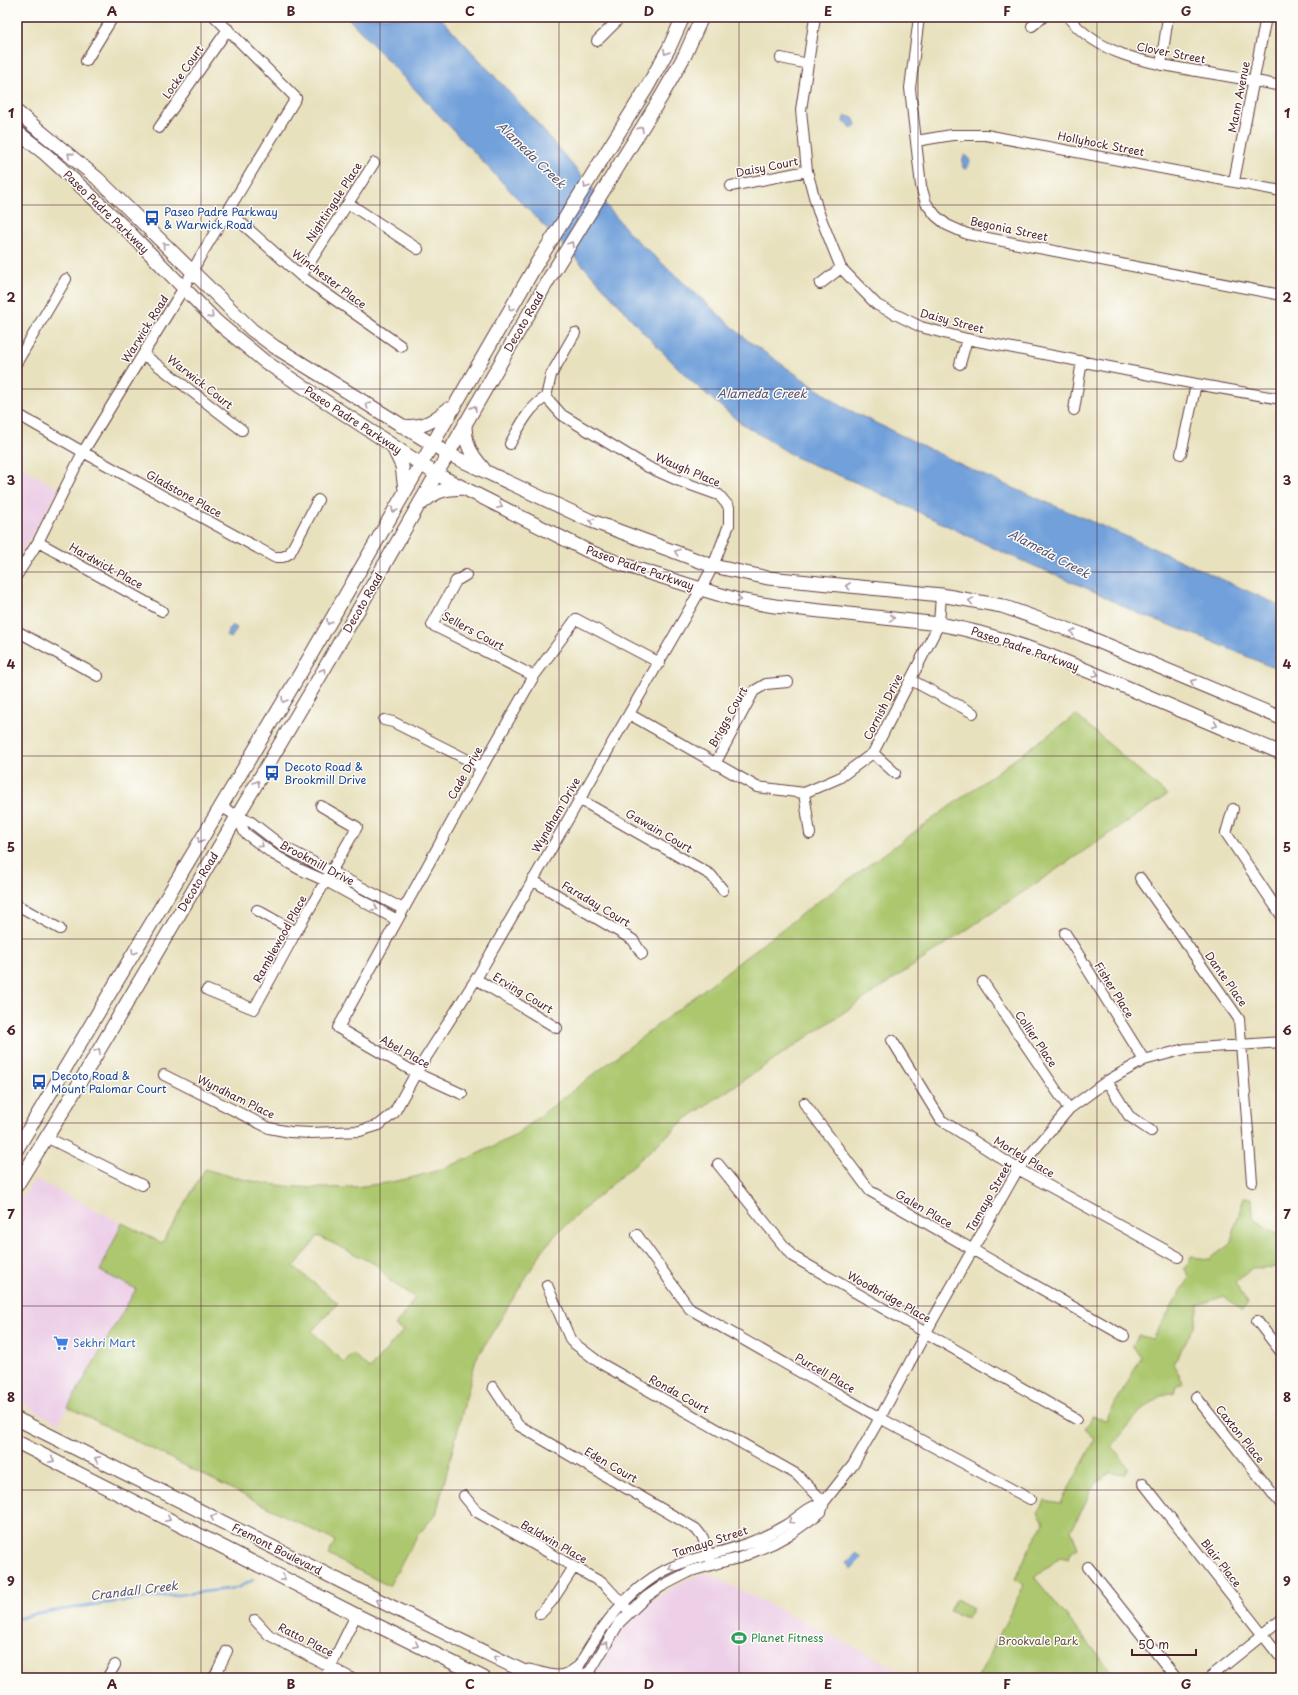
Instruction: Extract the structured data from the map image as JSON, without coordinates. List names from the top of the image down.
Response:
{
  "streets": {
    "main road": ["Paseo Padre Parkway", "Decoto Road", "Fremont Boulevard"],
    "street": [
      "Clover Street",
      "Locke Court",
      "Mann Avenue",
      "Hollyhock Street",
      "Daisy Court",
      "Nightingale Place",
      "Begonia Street",
      "Winchester Place",
      "Daisy Street",
      "Warwick Road",
      "Warwick Court",
      "Waugh Place",
      "Gladstone Place",
      "Hardwick Place",
      "Sellers Court",
      "Cornish Drive",
      "Briggs Court",
      "Cade Drive",
      "Wyndham Drive",
      "Gawain Court",
      "Brookmill Drive",
      "Faraday Court",
      "Ramblewood Place",
      "Dante Place",
      "Fisher Place",
      "Erving Court",
      "Collier Place",
      "Abel Place",
      "Wyndham Place",
      "Morley Place",
      "Tamayo Street",
      "Galen Place",
      "Woodbridge Place",
      "Purcell Place",
      "Ronda Court",
      "Caxton Place",
      "Eden Court",
      "Baldwin Place",
      "Blair Place",
      "Ratto Place"
    ]
  },
  "crossings": [
    ["Clover Street", "Mann Avenue"],
    ["Locke Court", "Warwick Road"],
    ["Mann Avenue", "Hollyhock Street"],
    ["Hollyhock Street", "Begonia Street"],
    ["Daisy Court", "Daisy Street"],
    ["Nightingale Place", "Winchester Place"],
    ["Paseo Padre Parkway", "Decoto Road"],
    ["Paseo Padre Parkway", "Warwick Road"],
    ["Paseo Padre Parkway", "Waugh Place"],
    ["Paseo Padre Parkway", "Cornish Drive"],
    ["Paseo Padre Parkway", "Wyndham Drive"],
    ["Winchester Place", "Warwick Road"],
    ["Decoto Road", "Brookmill Drive"],
    ["Warwick Road", "Warwick Court"],
    ["Warwick Road", "Gladstone Place"],
    ["Warwick Road", "Hardwick Place"],
    ["Waugh Place", "Wyndham Drive"],
    ["Sellers Court", "Cade Drive"],
    ["Cade Drive", "Wyndham Drive"],
    ["Cade Drive", "Brookmill Drive"],
    ["Cade Drive", "Abel Place"],
    ["Wyndham Drive", "Gawain Court"],
    ["Wyndham Drive", "Faraday Court"],
    ["Wyndham Drive", "Erving Court"],
    ["Wyndham Drive", "Abel Place"],
    ["Wyndham Drive", "Wyndham Place"],
    ["Brookmill Drive", "Ramblewood Place"],
    ["Dante Place", "Tamayo Street"],
    ["Fisher Place", "Tamayo Street"],
    ["Collier Place", "Tamayo Street"],
    ["Abel Place", "Wyndham Place"],
    ["Morley Place", "Tamayo Street"],
    ["Tamayo Street", "Galen Place"],
    ["Tamayo Street", "Woodbridge Place"],
    ["Tamayo Street", "Purcell Place"],
    ["Tamayo Street", "Ronda Court"],
    ["Tamayo Street", "Eden Court"],
    ["Tamayo Street", "Baldwin Place"]
  ],
  "water": ["Alameda Creek", "Crandall Creek"],
  "parks": ["Brookvale Park"],
  "places": {
    "bus stop": ["Paseo Padre Parkway & Warwick Road", "Decoto Road & Brookmill Drive", "Decoto Road & Mount Palomar Court"],
    "supermarket": ["Sekhri Mart"],
    "sports": ["Planet Fitness"]
  },
  "scale_bar": "50 m",
  "grid": {
    "columns": [
      "A",
      "B",
      "C",
      "D",
      "E",
      "F",
      "G"
    ],
    "rows": [
      "1",
      "2",
      "3",
      "4",
      "5",
      "6",
      "7",
      "8",
      "9"
    ]
  }
}
